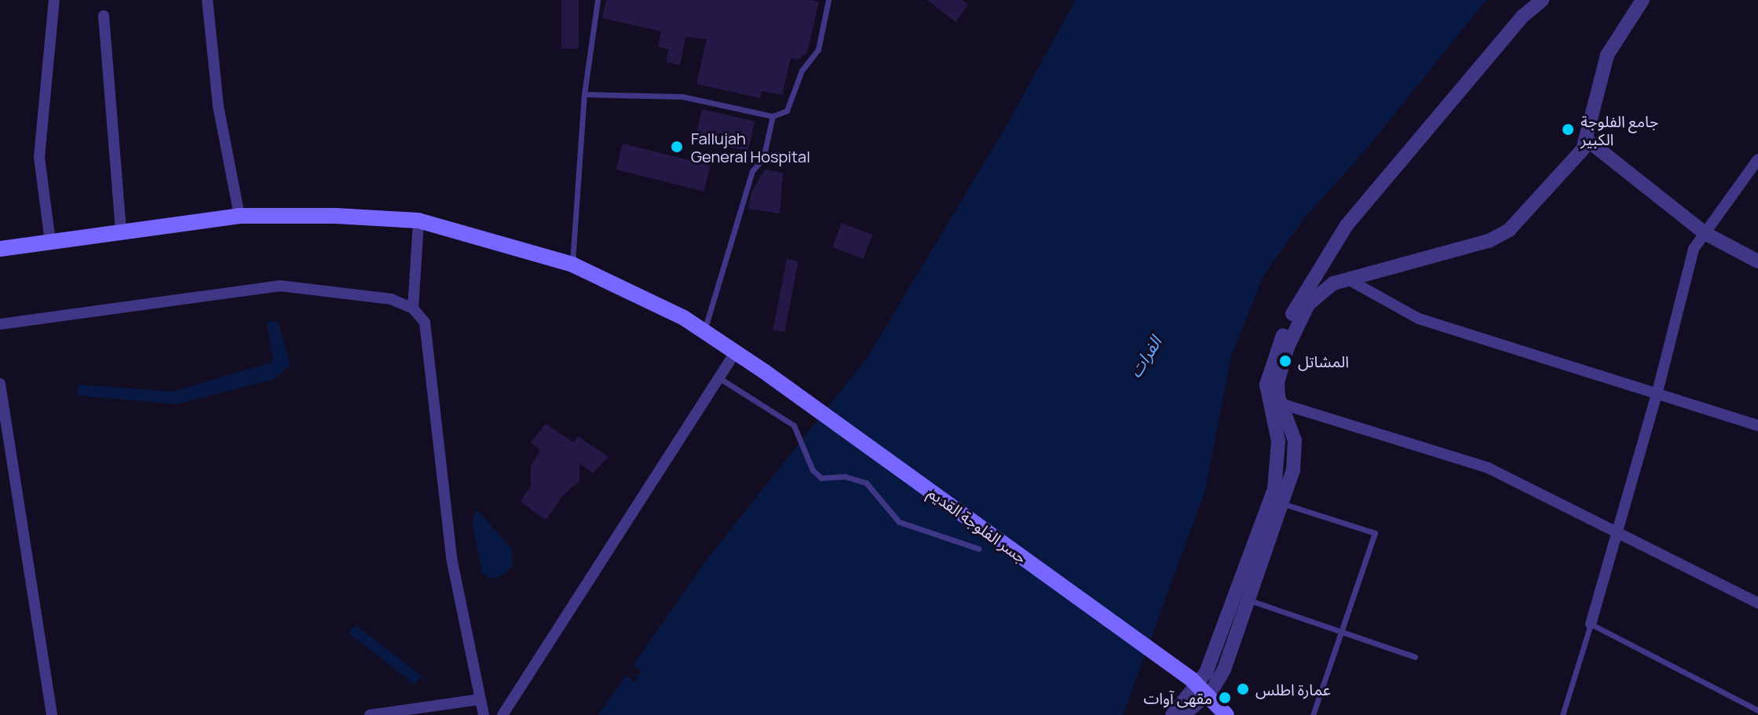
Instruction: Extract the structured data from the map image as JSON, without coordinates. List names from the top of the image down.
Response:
{
  "streets": {
    "main road": ["جسر الفلوجة القديم"]
  },
  "water": ["الفرات"],
  "places": [
    "جامع الفلوجة الكبير",
    "Fallujah General Hospital",
    "المشاتل",
    "عمارة اطلس",
    "مقهى آوات"
  ]
}
